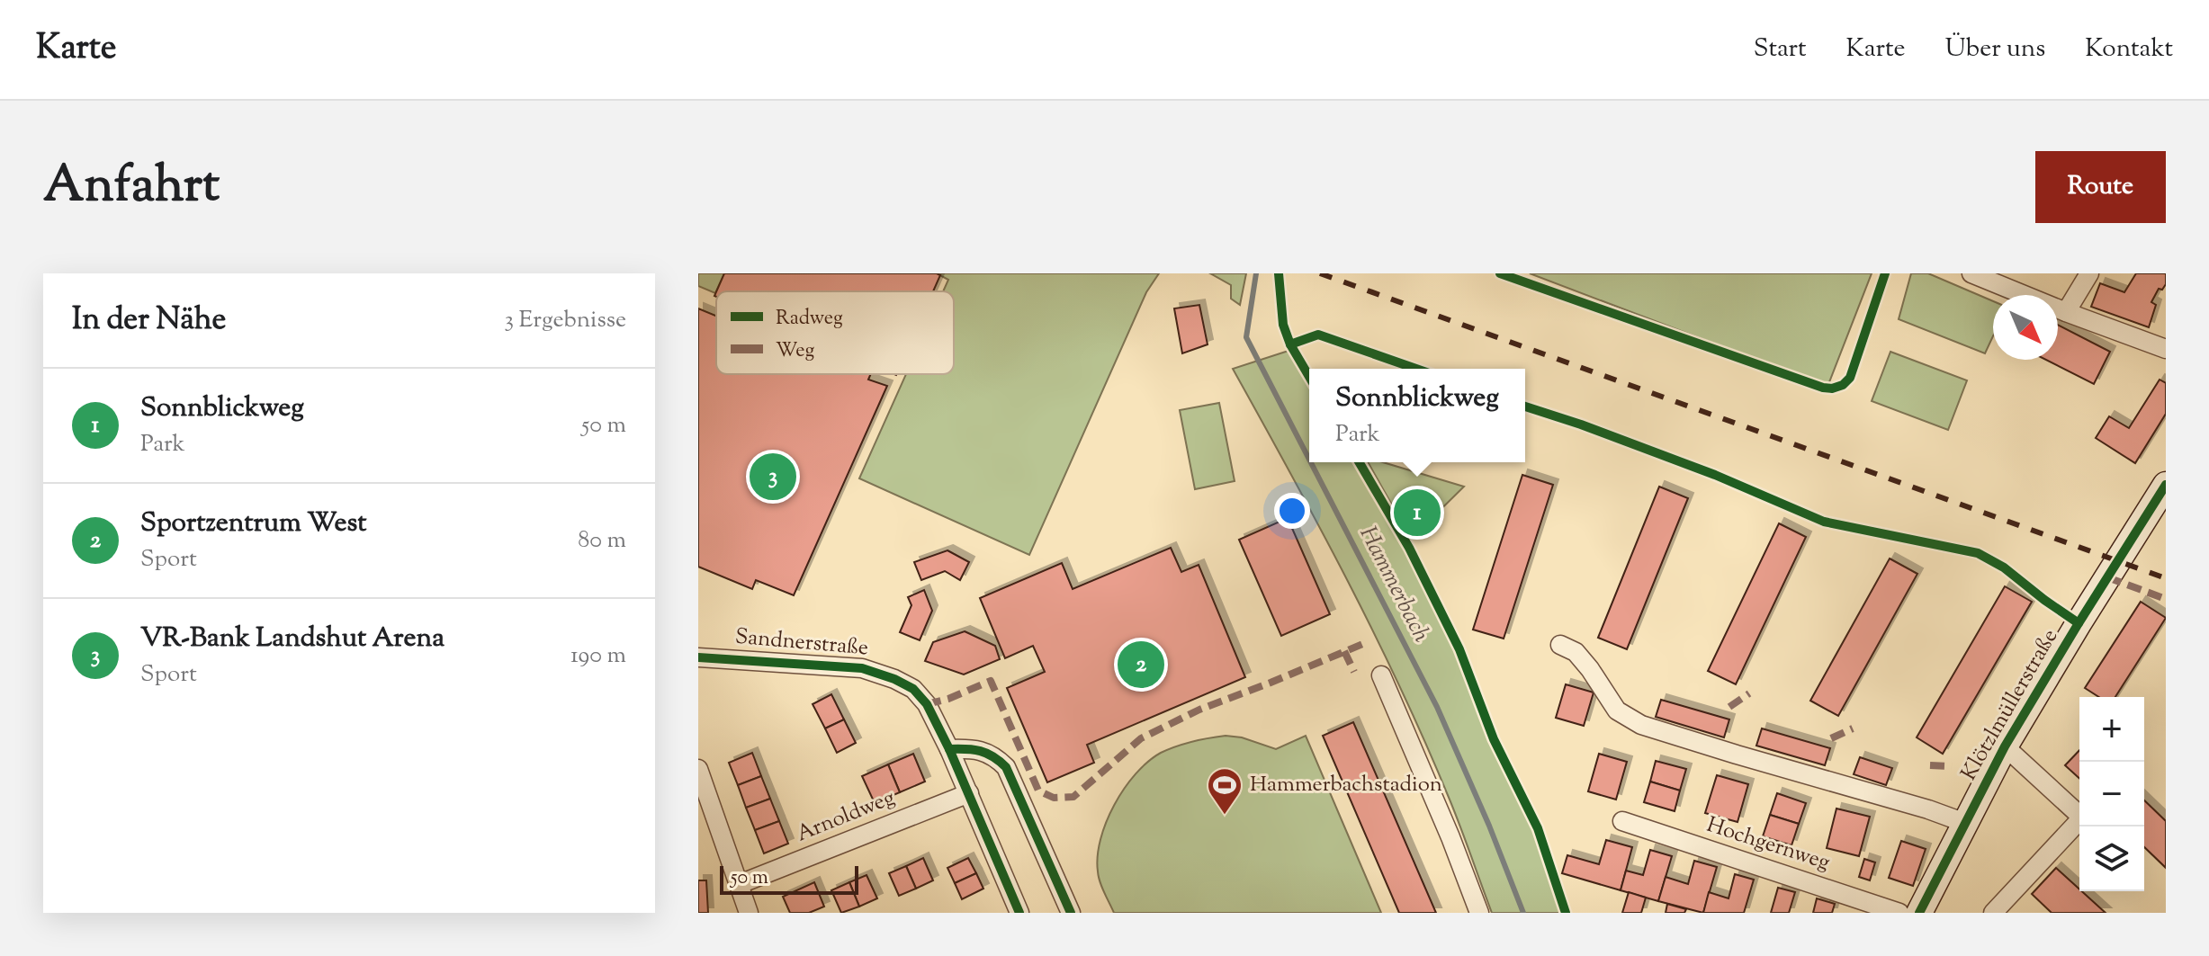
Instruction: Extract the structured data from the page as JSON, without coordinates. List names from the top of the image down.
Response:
{
  "streets": {
    "street": [
      "Sandnerstraße",
      "Klötzlmüllerstraße",
      "Arnoldweg",
      "Hochgernweg"
    ]
  },
  "crossings": [
    ["Sandnerstraße", "Arnoldweg"]
  ],
  "water": ["Hammerbach"],
  "places": {
    "sports": ["Hammerbachstadion"]
  },
  "legend": ["Radweg", "Weg"],
  "scale_bar": "50 m",
  "north": "bottom right",
  "page": {
    "header": "Karte",
    "nav": [
      "Start",
      "Karte",
      "Über uns",
      "Kontakt"
    ],
    "title": "Anfahrt",
    "buttons": "Route",
    "heading": ["In der Nähe", "3 Ergebnisse"],
    "list": [
      {
        "mark": "1",
        "name": "Sonnblickweg",
        "note": "Park",
        "value": "50 m"
      },
      {
        "mark": "2",
        "name": "Sportzentrum West",
        "note": "Sport",
        "value": "80 m"
      },
      {
        "mark": "3",
        "name": "VR-Bank Landshut Arena",
        "note": "Sport",
        "value": "190 m"
      }
    ],
    "popup": ["Sonnblickweg", "Park"],
    "pins": ["3", "1", "2"],
    "map_buttons": ["+", "−"],
    "scale": "50 m"
  }
}
